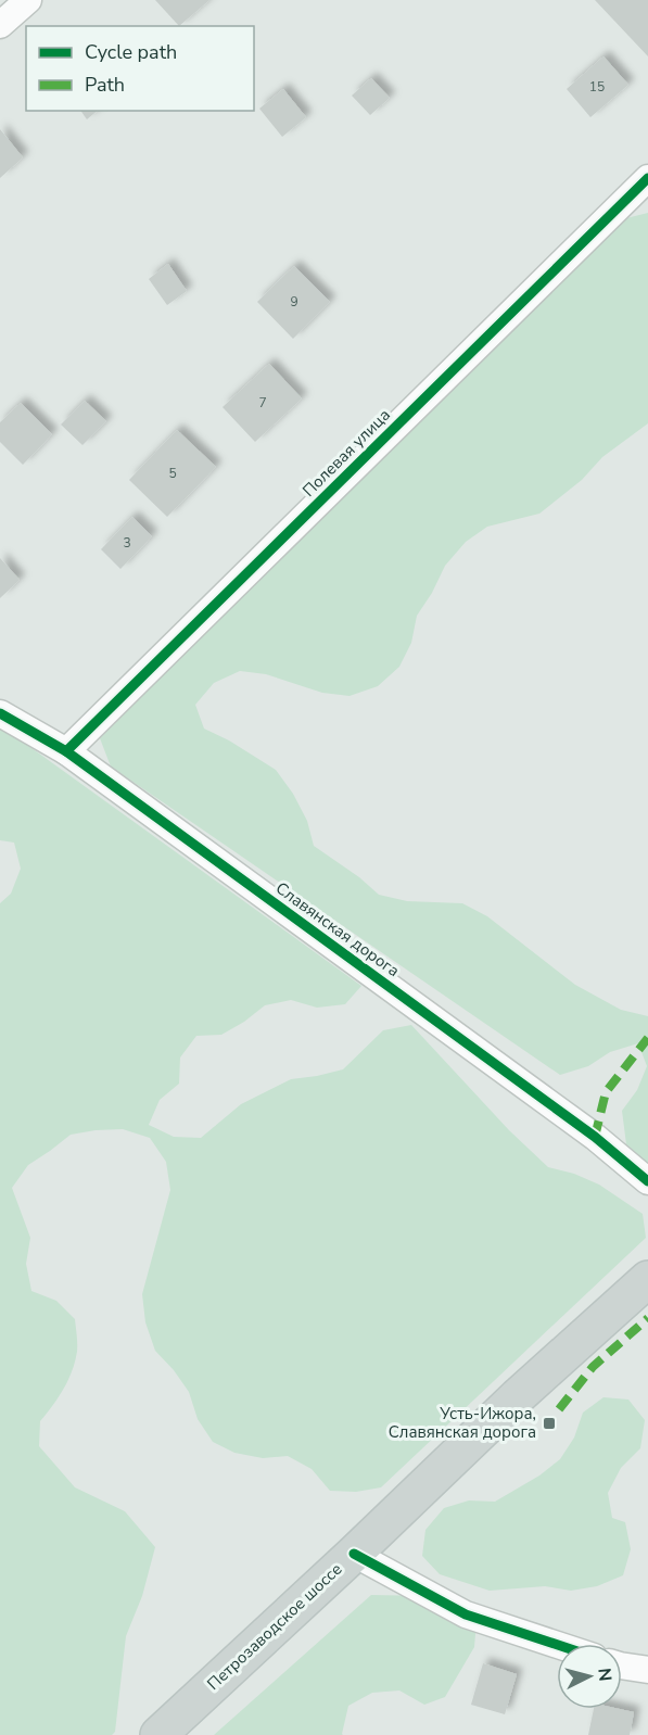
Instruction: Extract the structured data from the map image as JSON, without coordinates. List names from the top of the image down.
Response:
{
  "streets": {
    "main road": ["Петрозаводское шоссе"],
    "street": ["Полевая улица", "Славянская дорога"]
  },
  "crossings": [
    ["Полевая улица", "Славянская дорога"]
  ],
  "places": {
    "transit": ["Усть-Ижора, Славянская дорога"]
  },
  "house_numbers": [
    "15",
    "9",
    "7",
    "5",
    "3"
  ],
  "legend": ["Cycle path", "Path"],
  "north": "right"
}
